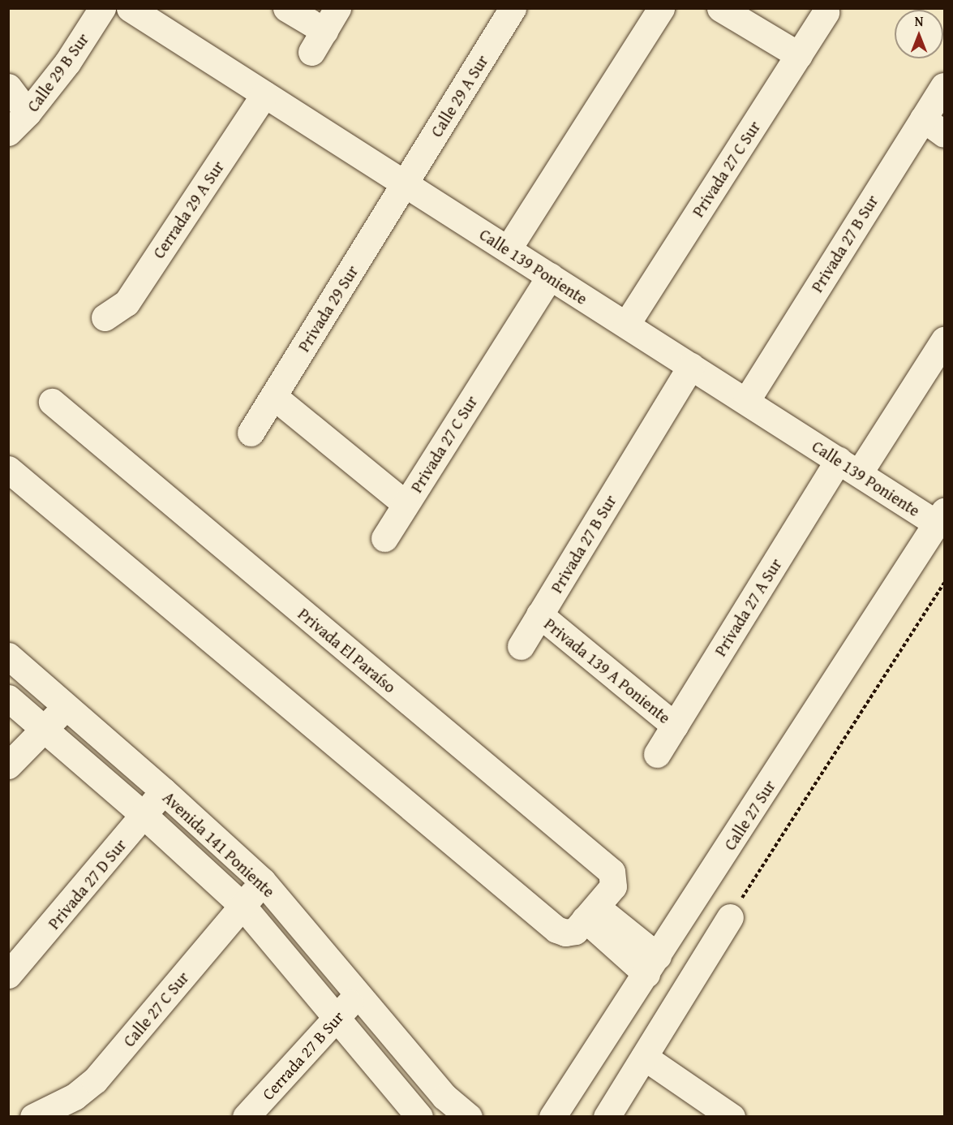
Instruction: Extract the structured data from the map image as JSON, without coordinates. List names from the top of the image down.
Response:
{
  "streets": {
    "street": [
      "Calle 29 B Sur",
      "Calle 29 A Sur",
      "Privada 27 C Sur",
      "Cerrada 29 A Sur",
      "Privada 27 B Sur",
      "Calle 139 Poniente",
      "Privada 29 Sur",
      "Privada 27 A Sur",
      "Privada El Paraíso",
      "Privada 139 A Poniente",
      "Calle 27 Sur",
      "Avenida 141 Poniente",
      "Privada 27 D Sur",
      "Calle 27 C Sur",
      "Cerrada 27 B Sur"
    ]
  },
  "crossings": [
    ["Calle 29 A Sur", "Calle 139 Poniente"],
    ["Calle 29 A Sur", "Privada 29 Sur"],
    ["Privada 27 C Sur", "Calle 139 Poniente"],
    ["Cerrada 29 A Sur", "Calle 139 Poniente"],
    ["Privada 27 B Sur", "Calle 139 Poniente"],
    ["Privada 27 B Sur", "Privada 139 A Poniente"],
    ["Calle 139 Poniente", "Privada 29 Sur"],
    ["Calle 139 Poniente", "Privada 27 A Sur"],
    ["Calle 139 Poniente", "Calle 27 Sur"],
    ["Privada 27 A Sur", "Privada 139 A Poniente"],
    ["Avenida 141 Poniente", "Privada 27 D Sur"],
    ["Avenida 141 Poniente", "Calle 27 C Sur"],
    ["Avenida 141 Poniente", "Cerrada 27 B Sur"]
  ],
  "north": "top"
}
